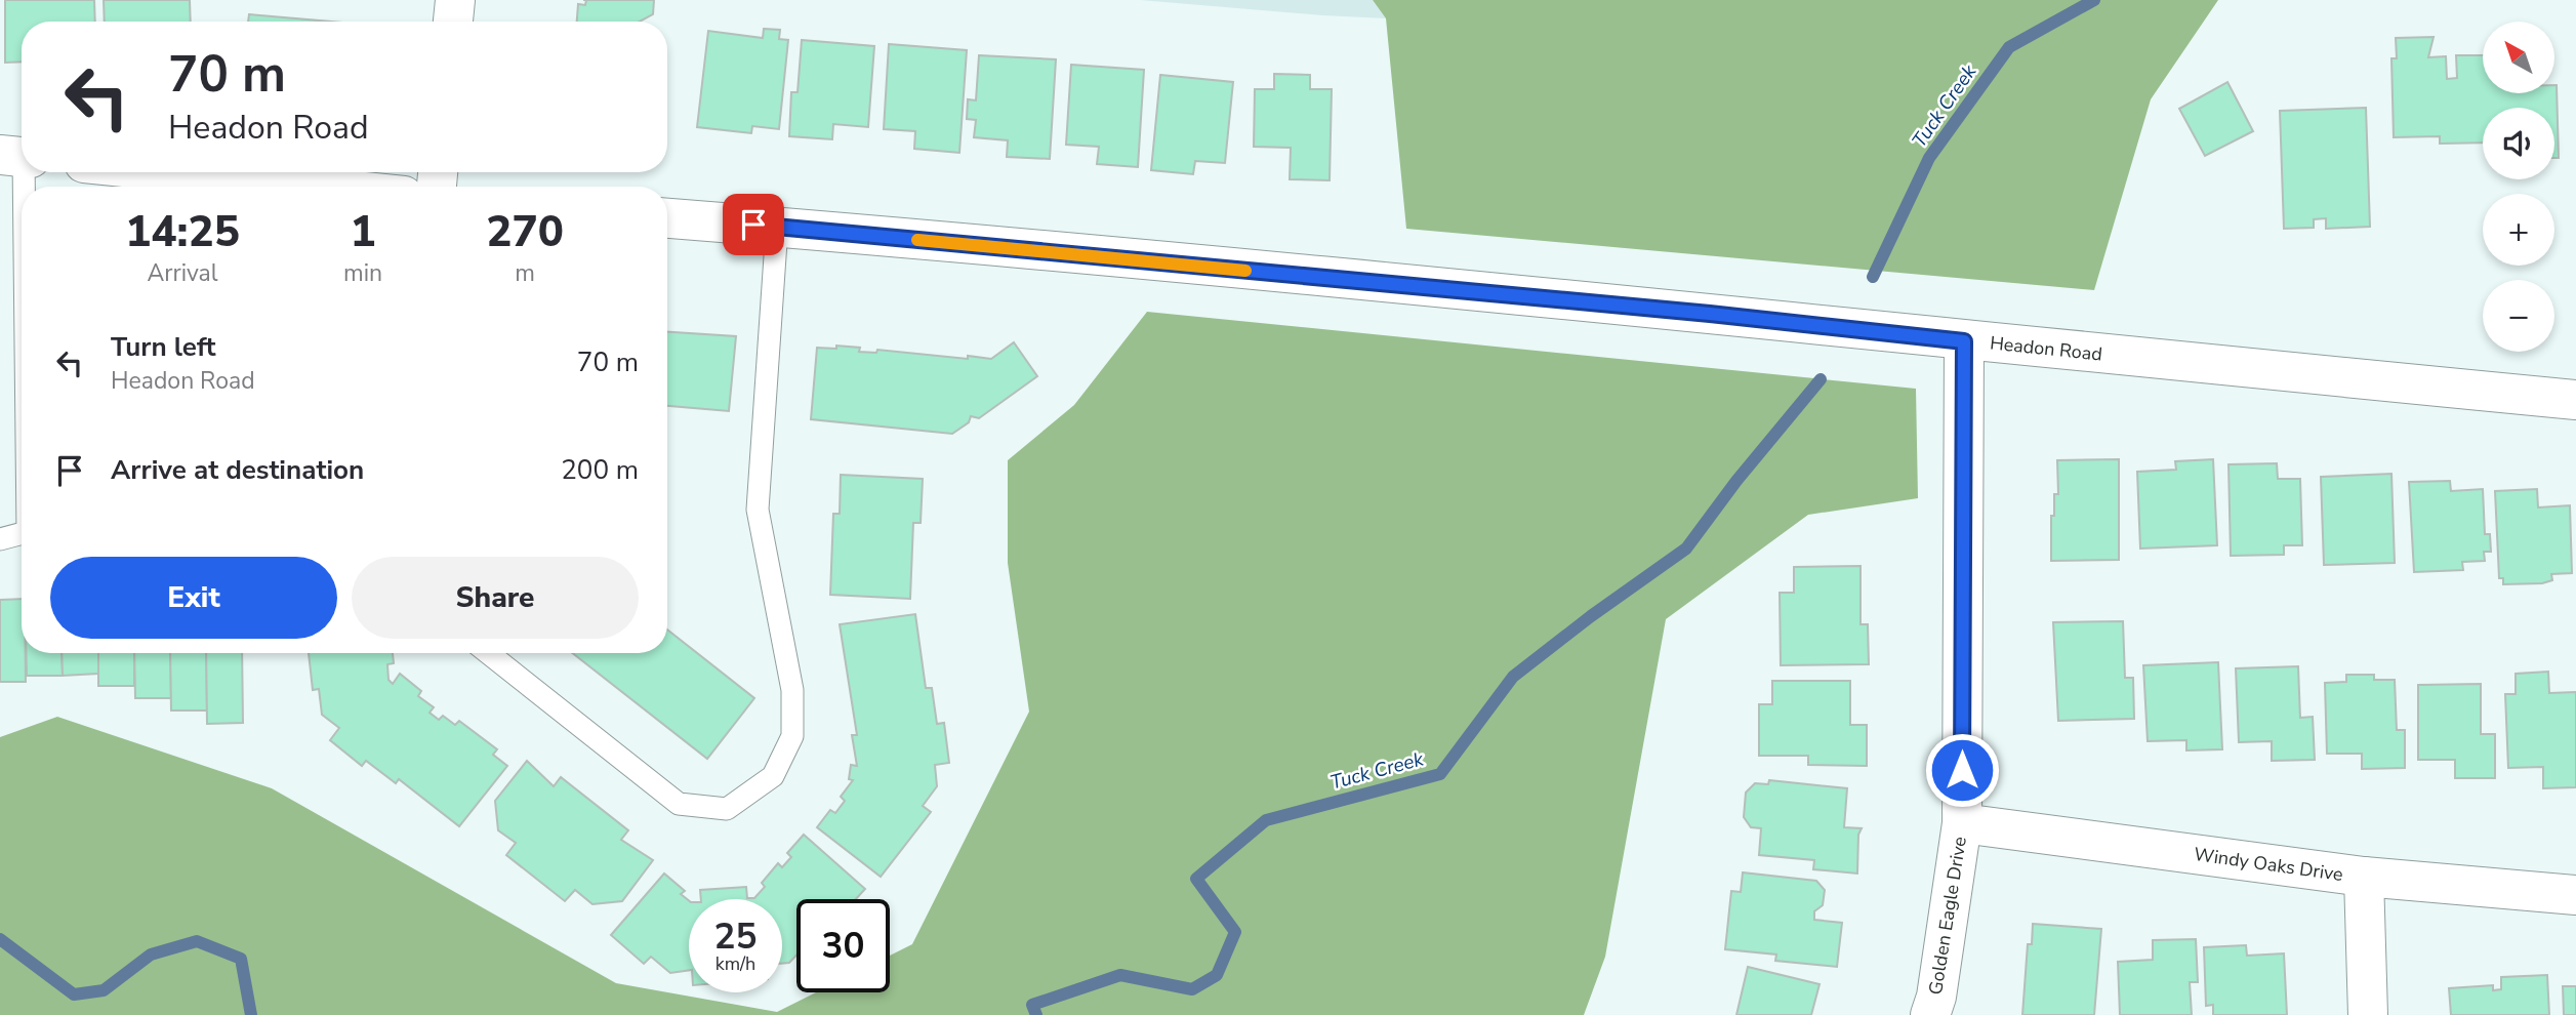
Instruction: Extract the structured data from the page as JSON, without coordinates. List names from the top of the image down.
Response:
{
  "streets": {
    "street": ["Headon Road", "Windy Oaks Drive", "Golden Eagle Drive"]
  },
  "crossings": [
    ["Headon Road", "Golden Eagle Drive"],
    ["Windy Oaks Drive", "Golden Eagle Drive"]
  ],
  "water": ["Tuck Creek"],
  "north": "top left",
  "page": {
    "map_buttons": ["+", "−"],
    "turn": ["70 m", "Headon Road"],
    "eta": [
      "14:25",
      "Arrival",
      "1",
      "min",
      "270",
      "m"
    ],
    "list": [
      {
        "name": "Turn left",
        "note": "Headon Road",
        "value": "70 m"
      },
      {
        "name": "Arrive at destination",
        "value": "200 m"
      }
    ],
    "buttons": ["Exit", "Share"],
    "speed": "25 km/h",
    "limit": "30"
  }
}
